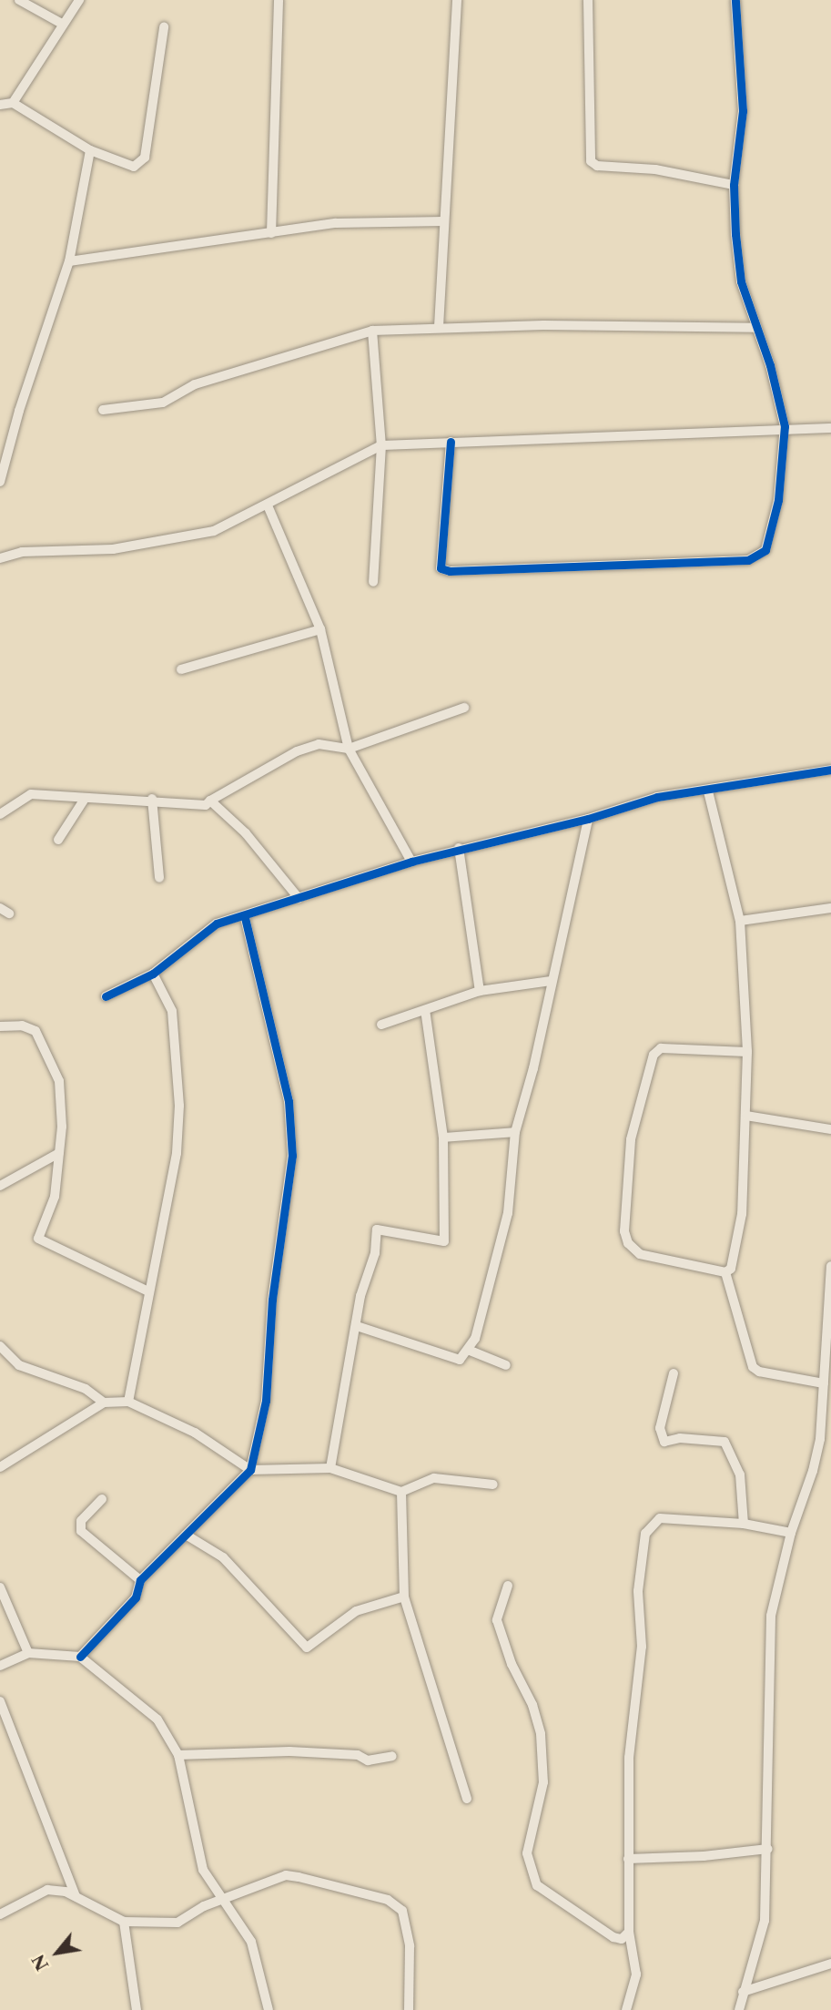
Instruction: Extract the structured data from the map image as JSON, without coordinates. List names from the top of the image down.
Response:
{
  "north": "bottom left"
}
